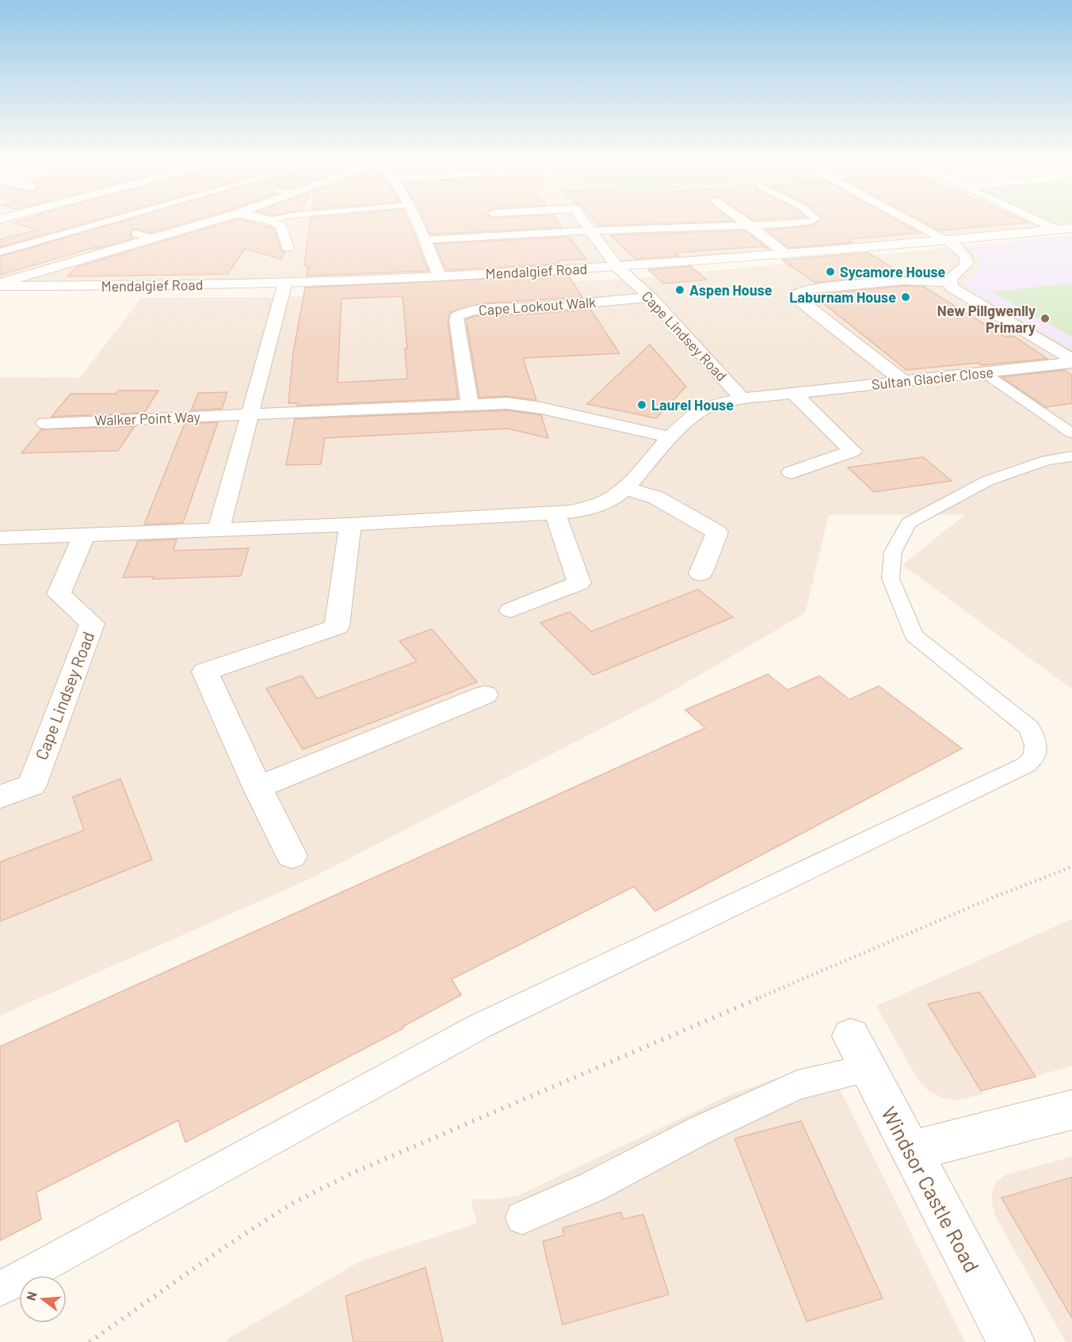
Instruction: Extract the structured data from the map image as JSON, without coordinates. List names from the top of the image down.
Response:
{
  "streets": {
    "street": [
      "Mendalgief Road",
      "Cape Lookout Walk",
      "Cape Lindsey Road",
      "Sultan Glacier Close",
      "Walker Point Way",
      "Windsor Castle Road"
    ]
  },
  "crossings": [
    ["Mendalgief Road", "Cape Lindsey Road"],
    ["Cape Lookout Walk", "Cape Lindsey Road"],
    ["Cape Lindsey Road", "Sultan Glacier Close"]
  ],
  "places": [
    "Sycamore House",
    "Aspen House",
    "Laburnam House",
    "New Pillgwenlly Primary",
    "Laurel House"
  ],
  "north": "left"
}
